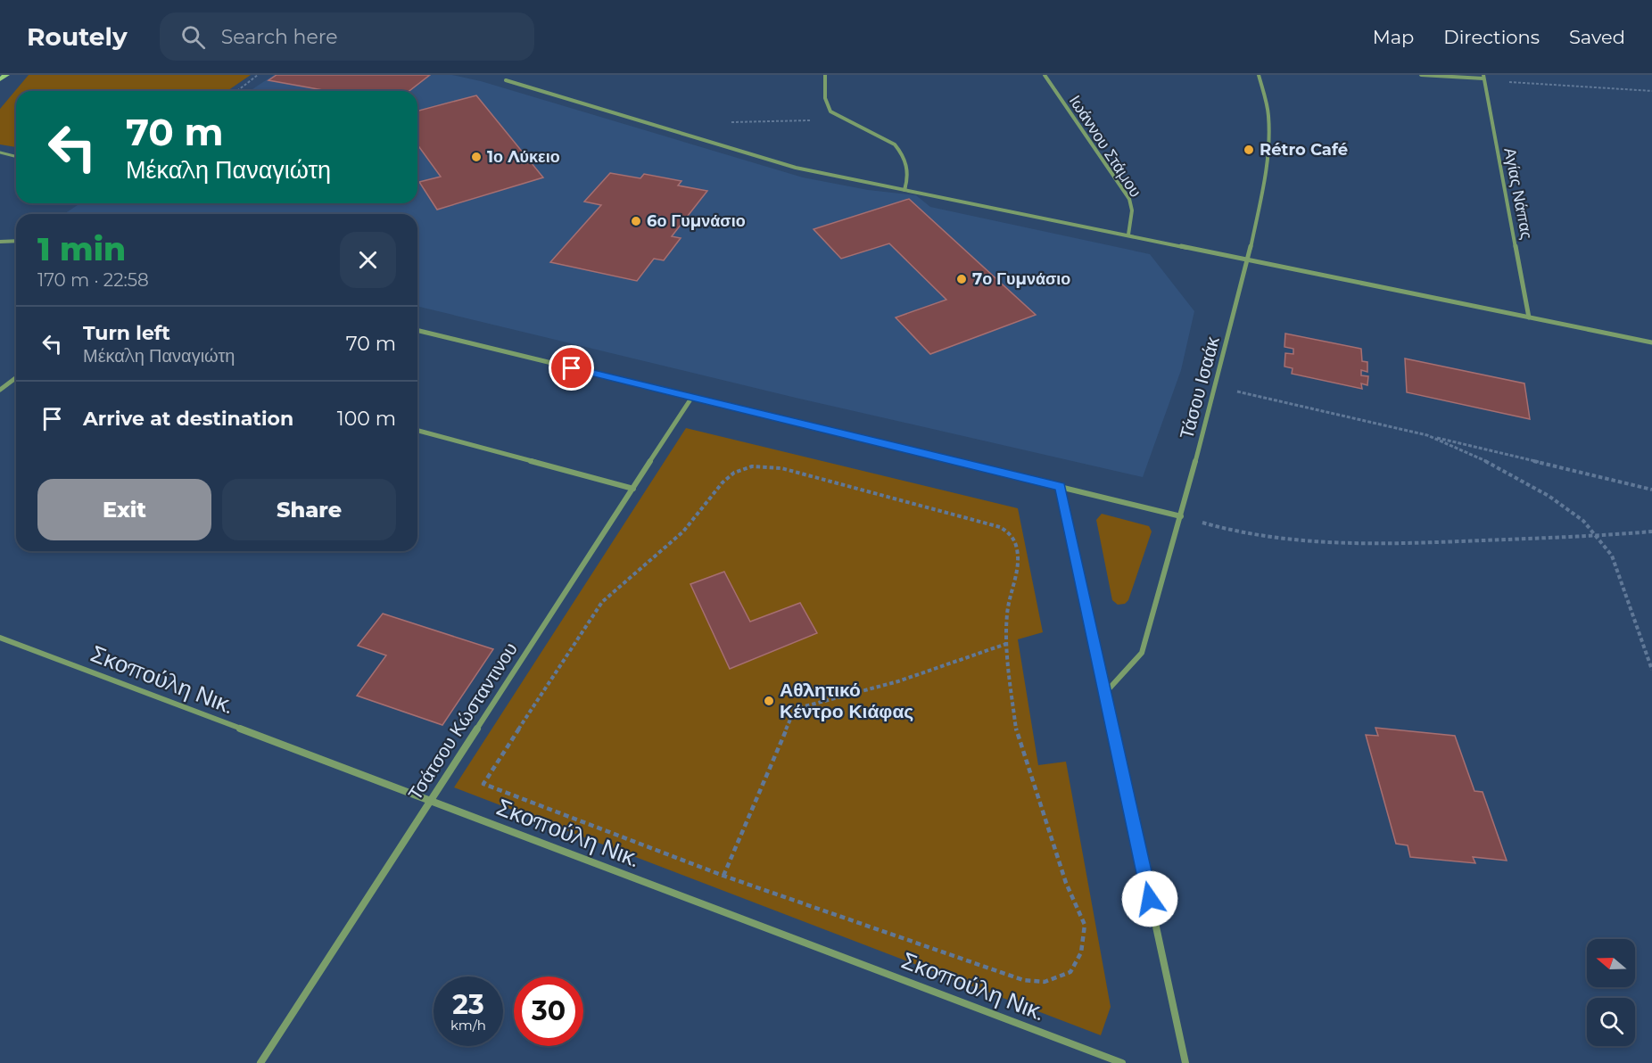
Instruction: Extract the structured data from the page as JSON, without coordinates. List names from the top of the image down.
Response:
{
  "streets": {
    "street": [
      "Ιωάννου Στάμου",
      "Αγίας Νάπας",
      "Τάσου Ισαάκ",
      "Σκοπούλη Νικ.",
      "Τσάτσου Κώσταντινου"
    ]
  },
  "crossings": [
    ["Σκοπούλη Νικ.", "Τσάτσου Κώσταντινου"]
  ],
  "places": [
    "Rétro Café",
    "1ο Λύκειο",
    "6ο Γυμνάσιο",
    "7ο Γυμνάσιο",
    "Αθλητικό Κέντρο Κιάφας"
  ],
  "north": "left",
  "page": {
    "header": "Routely",
    "search": "Search here",
    "nav": ["Map", "Directions", "Saved"],
    "turn": ["70 m", "Μέκαλη Παναγιώτη"],
    "heading": ["1 min", "170 m · 22:58"],
    "list": [
      {
        "name": "Turn left",
        "note": "Μέκαλη Παναγιώτη",
        "value": "70 m"
      },
      {
        "name": "Arrive at destination",
        "value": "100 m"
      }
    ],
    "buttons": ["Exit", "Share"],
    "speed": "23 km/h",
    "limit": "30"
  }
}
